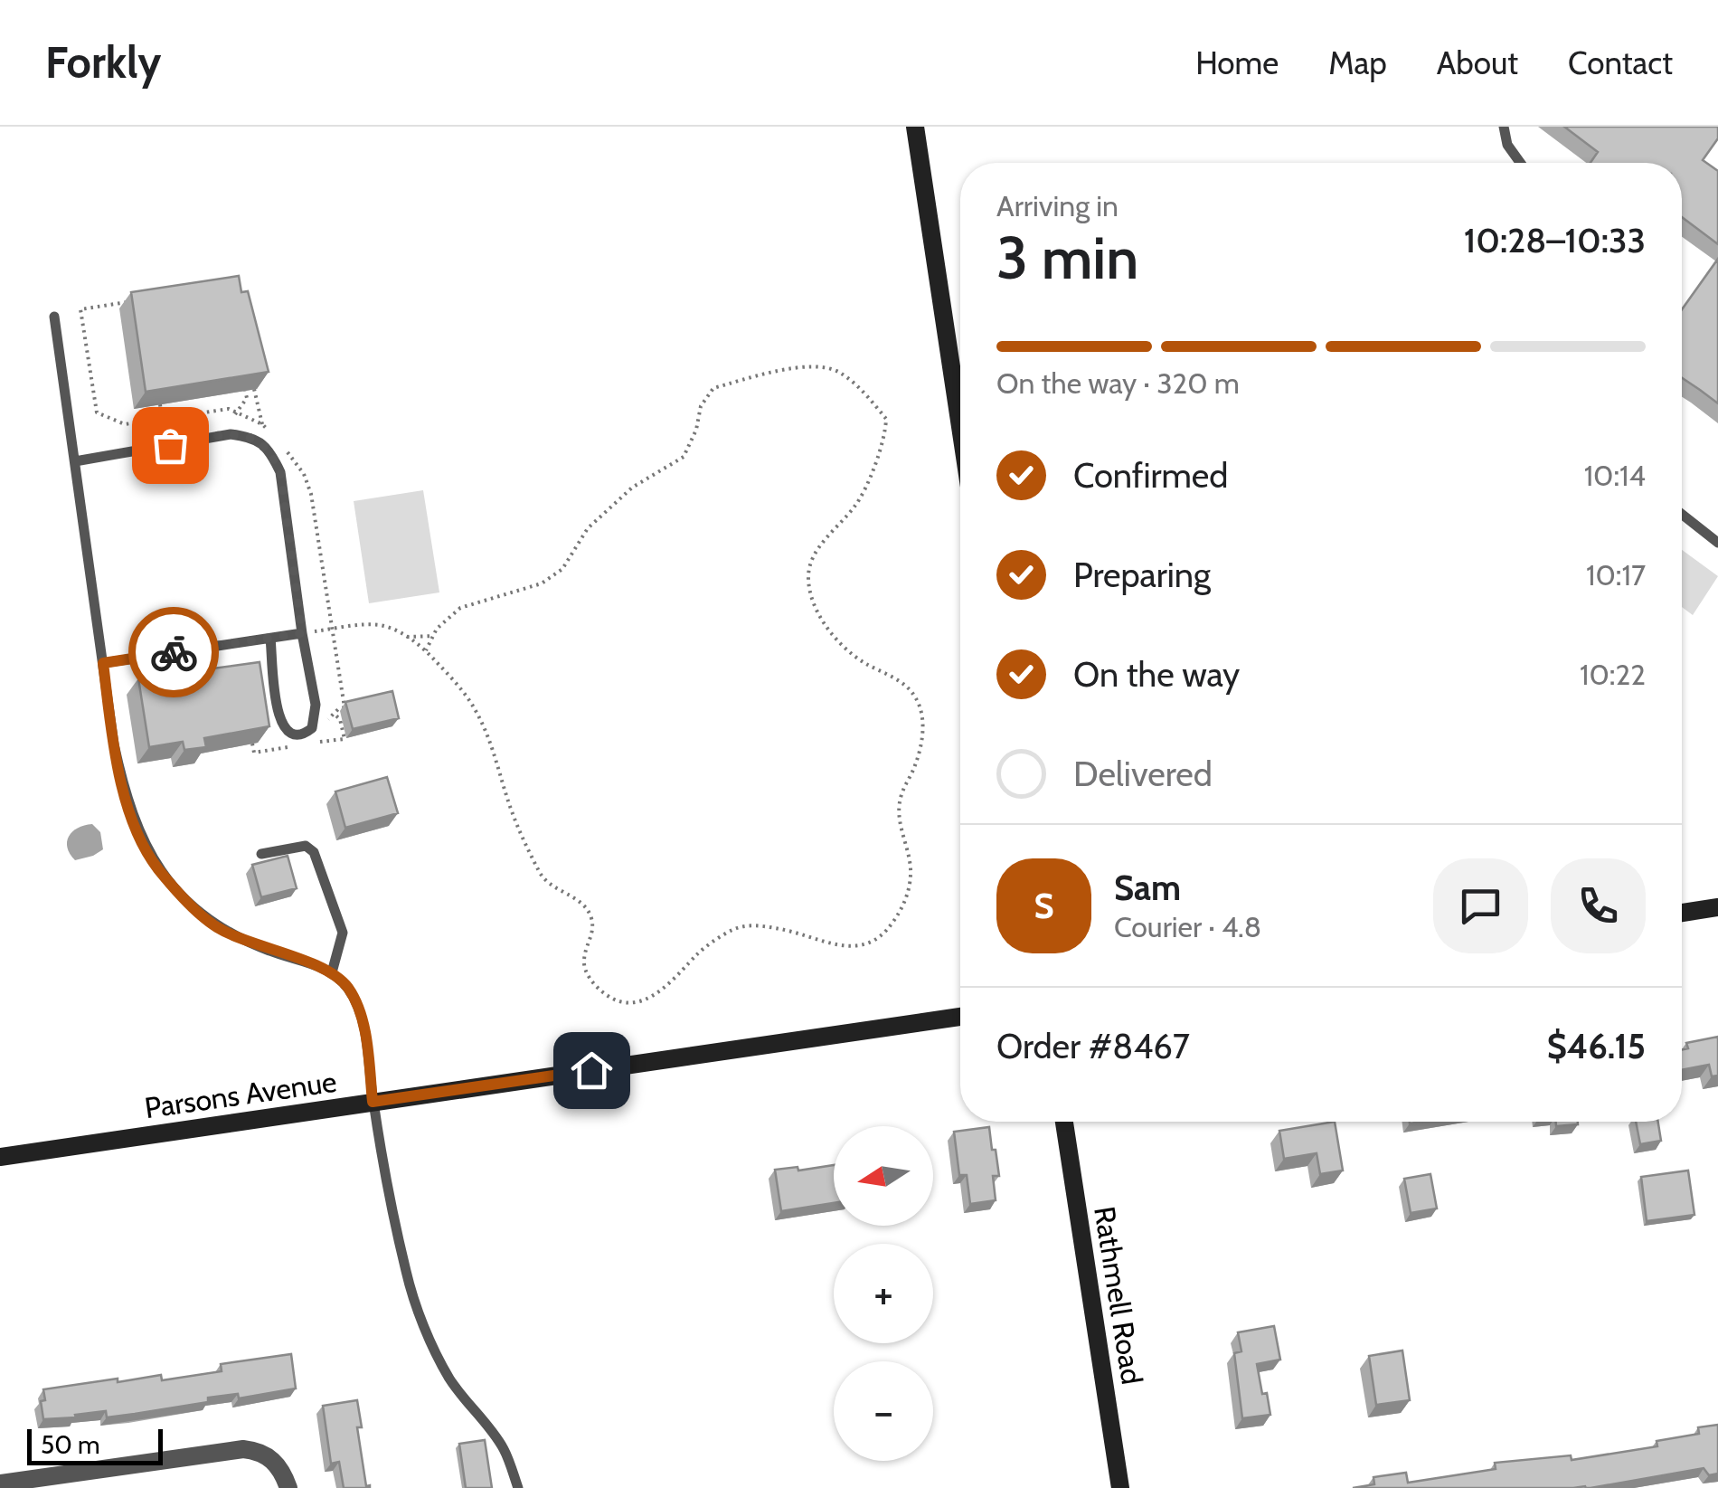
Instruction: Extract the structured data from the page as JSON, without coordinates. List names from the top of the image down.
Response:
{
  "streets": {
    "street": ["Parsons Avenue", "Rathmell Road"]
  },
  "scale_bar": "50 m",
  "north": "left",
  "page": {
    "header": "Forkly",
    "nav": [
      "Home",
      "Map",
      "About",
      "Contact"
    ],
    "heading": ["3 min", "Arriving in", "10:28–10:33"],
    "panel": [
      "Sam",
      "Courier · 4.8",
      "Order #8467",
      "$46.15"
    ],
    "bar": "On the way · 320 m",
    "list": [
      ["Confirmed", "10:14"],
      ["Preparing", "10:17"],
      ["On the way", "10:22"],
      "Delivered"
    ],
    "round": "S",
    "map_buttons": ["+", "−"],
    "scale": "50 m"
  }
}
